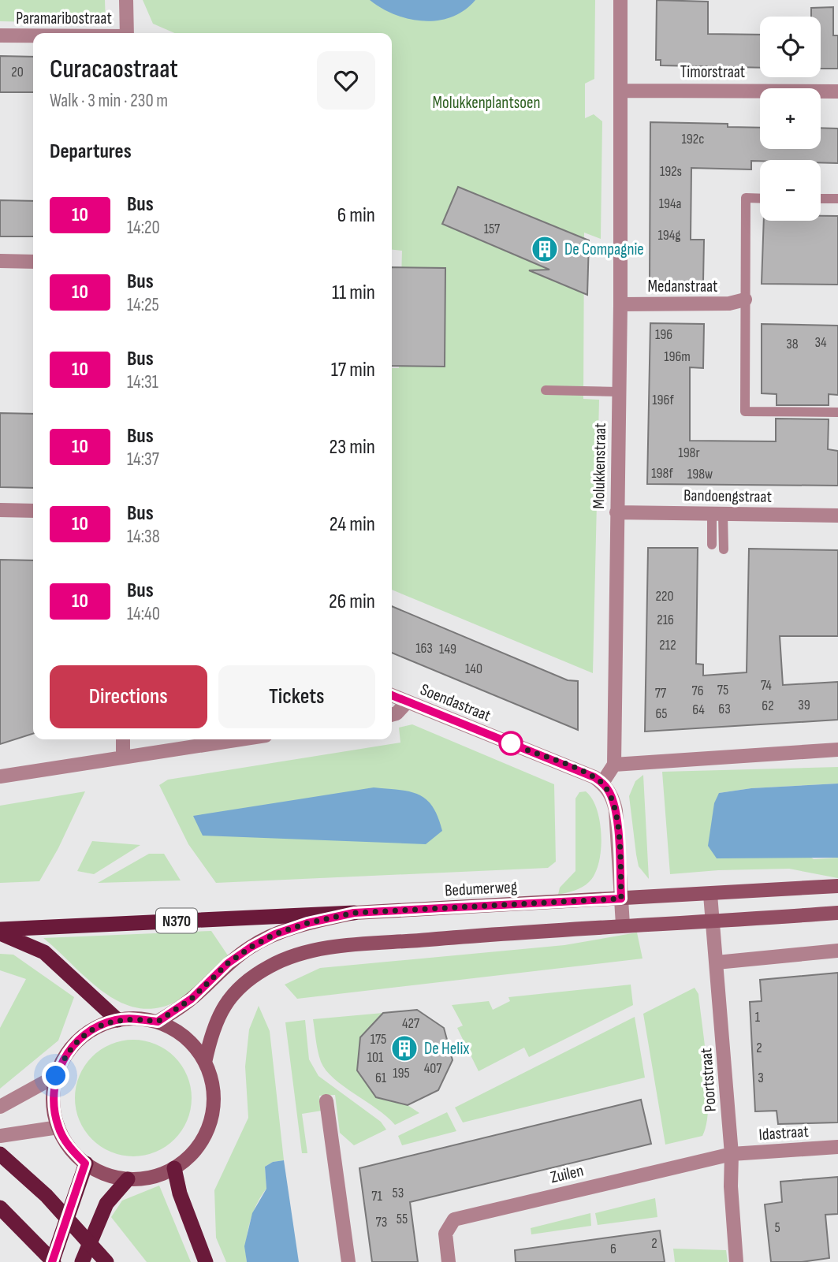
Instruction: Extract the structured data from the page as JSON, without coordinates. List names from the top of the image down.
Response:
{
  "streets": {
    "highway": ["N370"],
    "main road": ["Bedumerweg"],
    "street": [
      "Paramaribostraat",
      "Timorstraat",
      "Medanstraat",
      "Molukkenstraat",
      "Bandoengstraat",
      "Soendastraat",
      "Poortstraat",
      "Idastraat",
      "Zuilen"
    ]
  },
  "crossings": [
    ["Timorstraat", "Molukkenstraat"],
    ["Medanstraat", "Molukkenstraat"],
    ["Molukkenstraat", "Bandoengstraat"],
    ["Bedumerweg", "N370"],
    ["Bedumerweg", "Poortstraat"],
    ["Poortstraat", "Idastraat"],
    ["Poortstraat", "Zuilen"],
    ["Idastraat", "Zuilen"]
  ],
  "parks": ["Molukkenplantsoen"],
  "places": {
    "building": ["De Compagnie", "De Helix"]
  },
  "lines": ["bus line 10"],
  "house_numbers": [
    "20",
    "192c",
    "192s",
    "194a",
    "157",
    "194g",
    "196",
    "34",
    "38",
    "196m",
    "196f",
    "198r",
    "198f",
    "198w",
    "220",
    "216",
    "212",
    "163",
    "149",
    "140",
    "74",
    "75",
    "76",
    "77",
    "39",
    "62",
    "63",
    "64",
    "65",
    "1",
    "427",
    "175",
    "2",
    "101",
    "407",
    "195",
    "61",
    "3",
    "53",
    "71",
    "55",
    "73",
    "5",
    "2",
    "6"
  ],
  "page": {
    "map_buttons": ["+", "−"],
    "heading": [
      ["Curacaostraat", "Walk · 3 min · 230 m"],
      "Departures"
    ],
    "list": [
      {
        "mark": "10",
        "name": "Bus",
        "note": "14:20",
        "value": "6 min"
      },
      {
        "mark": "10",
        "name": "Bus",
        "note": "14:25",
        "value": "11 min"
      },
      {
        "mark": "10",
        "name": "Bus",
        "note": "14:31",
        "value": "17 min"
      },
      {
        "mark": "10",
        "name": "Bus",
        "note": "14:37",
        "value": "23 min"
      },
      {
        "mark": "10",
        "name": "Bus",
        "note": "14:38",
        "value": "24 min"
      },
      {
        "mark": "10",
        "name": "Bus",
        "note": "14:40",
        "value": "26 min"
      }
    ],
    "buttons": ["Directions", "Tickets"]
  }
}
